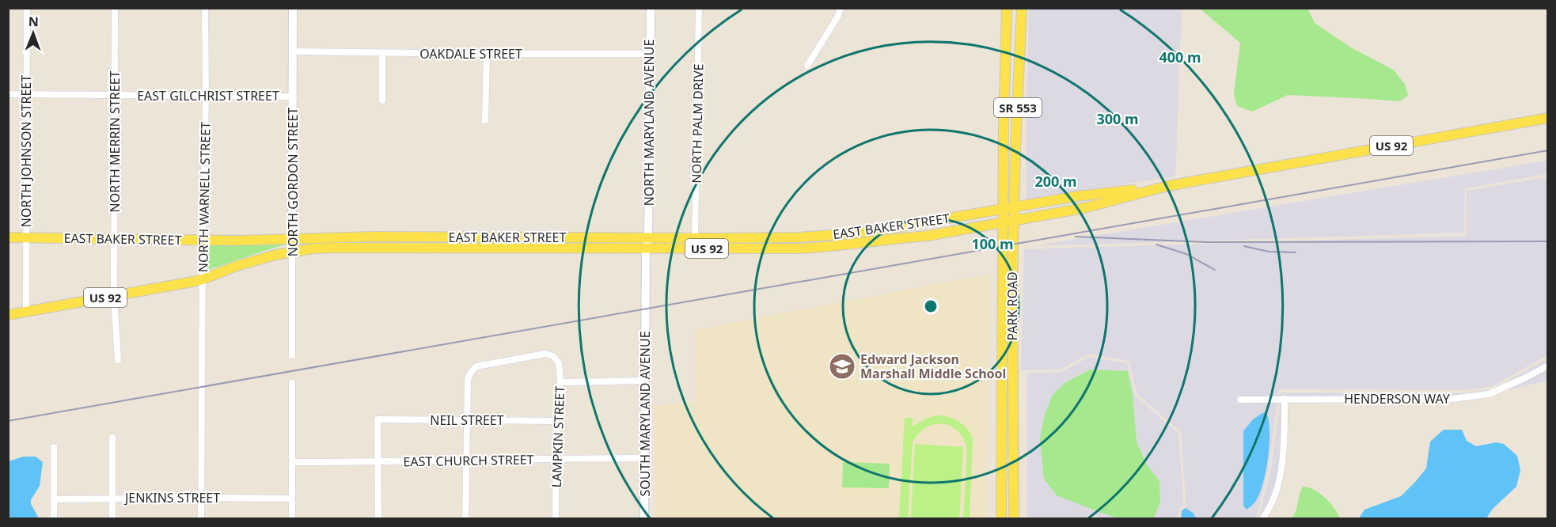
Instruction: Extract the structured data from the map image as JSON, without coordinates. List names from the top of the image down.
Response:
{
  "streets": {
    "main road": [
      "SR 553",
      "US 92",
      "EAST BAKER STREET",
      "PARK ROAD"
    ],
    "street": [
      "OAKDALE STREET",
      "EAST GILCHRIST STREET",
      "NORTH MARYLAND AVENUE",
      "NORTH PALM DRIVE",
      "NORTH MERRIN STREET",
      "NORTH JOHNSON STREET",
      "NORTH GORDON STREET",
      "NORTH WARNELL STREET",
      "HENDERSON WAY",
      "SOUTH MARYLAND AVENUE",
      "NEIL STREET",
      "LAMPKIN STREET",
      "EAST CHURCH STREET",
      "JENKINS STREET"
    ]
  },
  "crossings": [
    ["OAKDALE STREET", "NORTH MARYLAND AVENUE"],
    ["OAKDALE STREET", "NORTH GORDON STREET"],
    ["EAST GILCHRIST STREET", "NORTH MERRIN STREET"],
    ["EAST GILCHRIST STREET", "NORTH JOHNSON STREET"],
    ["EAST GILCHRIST STREET", "NORTH GORDON STREET"],
    ["EAST GILCHRIST STREET", "NORTH WARNELL STREET"],
    ["NORTH MARYLAND AVENUE", "EAST BAKER STREET"],
    ["NORTH MARYLAND AVENUE", "SOUTH MARYLAND AVENUE"],
    ["NORTH PALM DRIVE", "EAST BAKER STREET"],
    ["NORTH MERRIN STREET", "US 92"],
    ["NORTH MERRIN STREET", "EAST BAKER STREET"],
    ["US 92", "NORTH JOHNSON STREET"],
    ["US 92", "NORTH GORDON STREET"],
    ["US 92", "NORTH WARNELL STREET"],
    ["US 92", "EAST BAKER STREET"],
    ["US 92", "PARK ROAD"],
    ["NORTH JOHNSON STREET", "EAST BAKER STREET"],
    ["NORTH GORDON STREET", "EAST BAKER STREET"],
    ["NORTH WARNELL STREET", "EAST BAKER STREET"],
    ["NORTH WARNELL STREET", "JENKINS STREET"],
    ["EAST BAKER STREET", "PARK ROAD"],
    ["EAST BAKER STREET", "SOUTH MARYLAND AVENUE"],
    ["SOUTH MARYLAND AVENUE", "EAST CHURCH STREET"],
    ["NEIL STREET", "LAMPKIN STREET"],
    ["NEIL STREET", "EAST CHURCH STREET"],
    ["LAMPKIN STREET", "EAST CHURCH STREET"]
  ],
  "places": {
    "school or university": ["Edward Jackson Marshall Middle School"]
  },
  "north": "top",
  "rings": [
    "400 m",
    "300 m",
    "200 m",
    "100 m"
  ]
}
